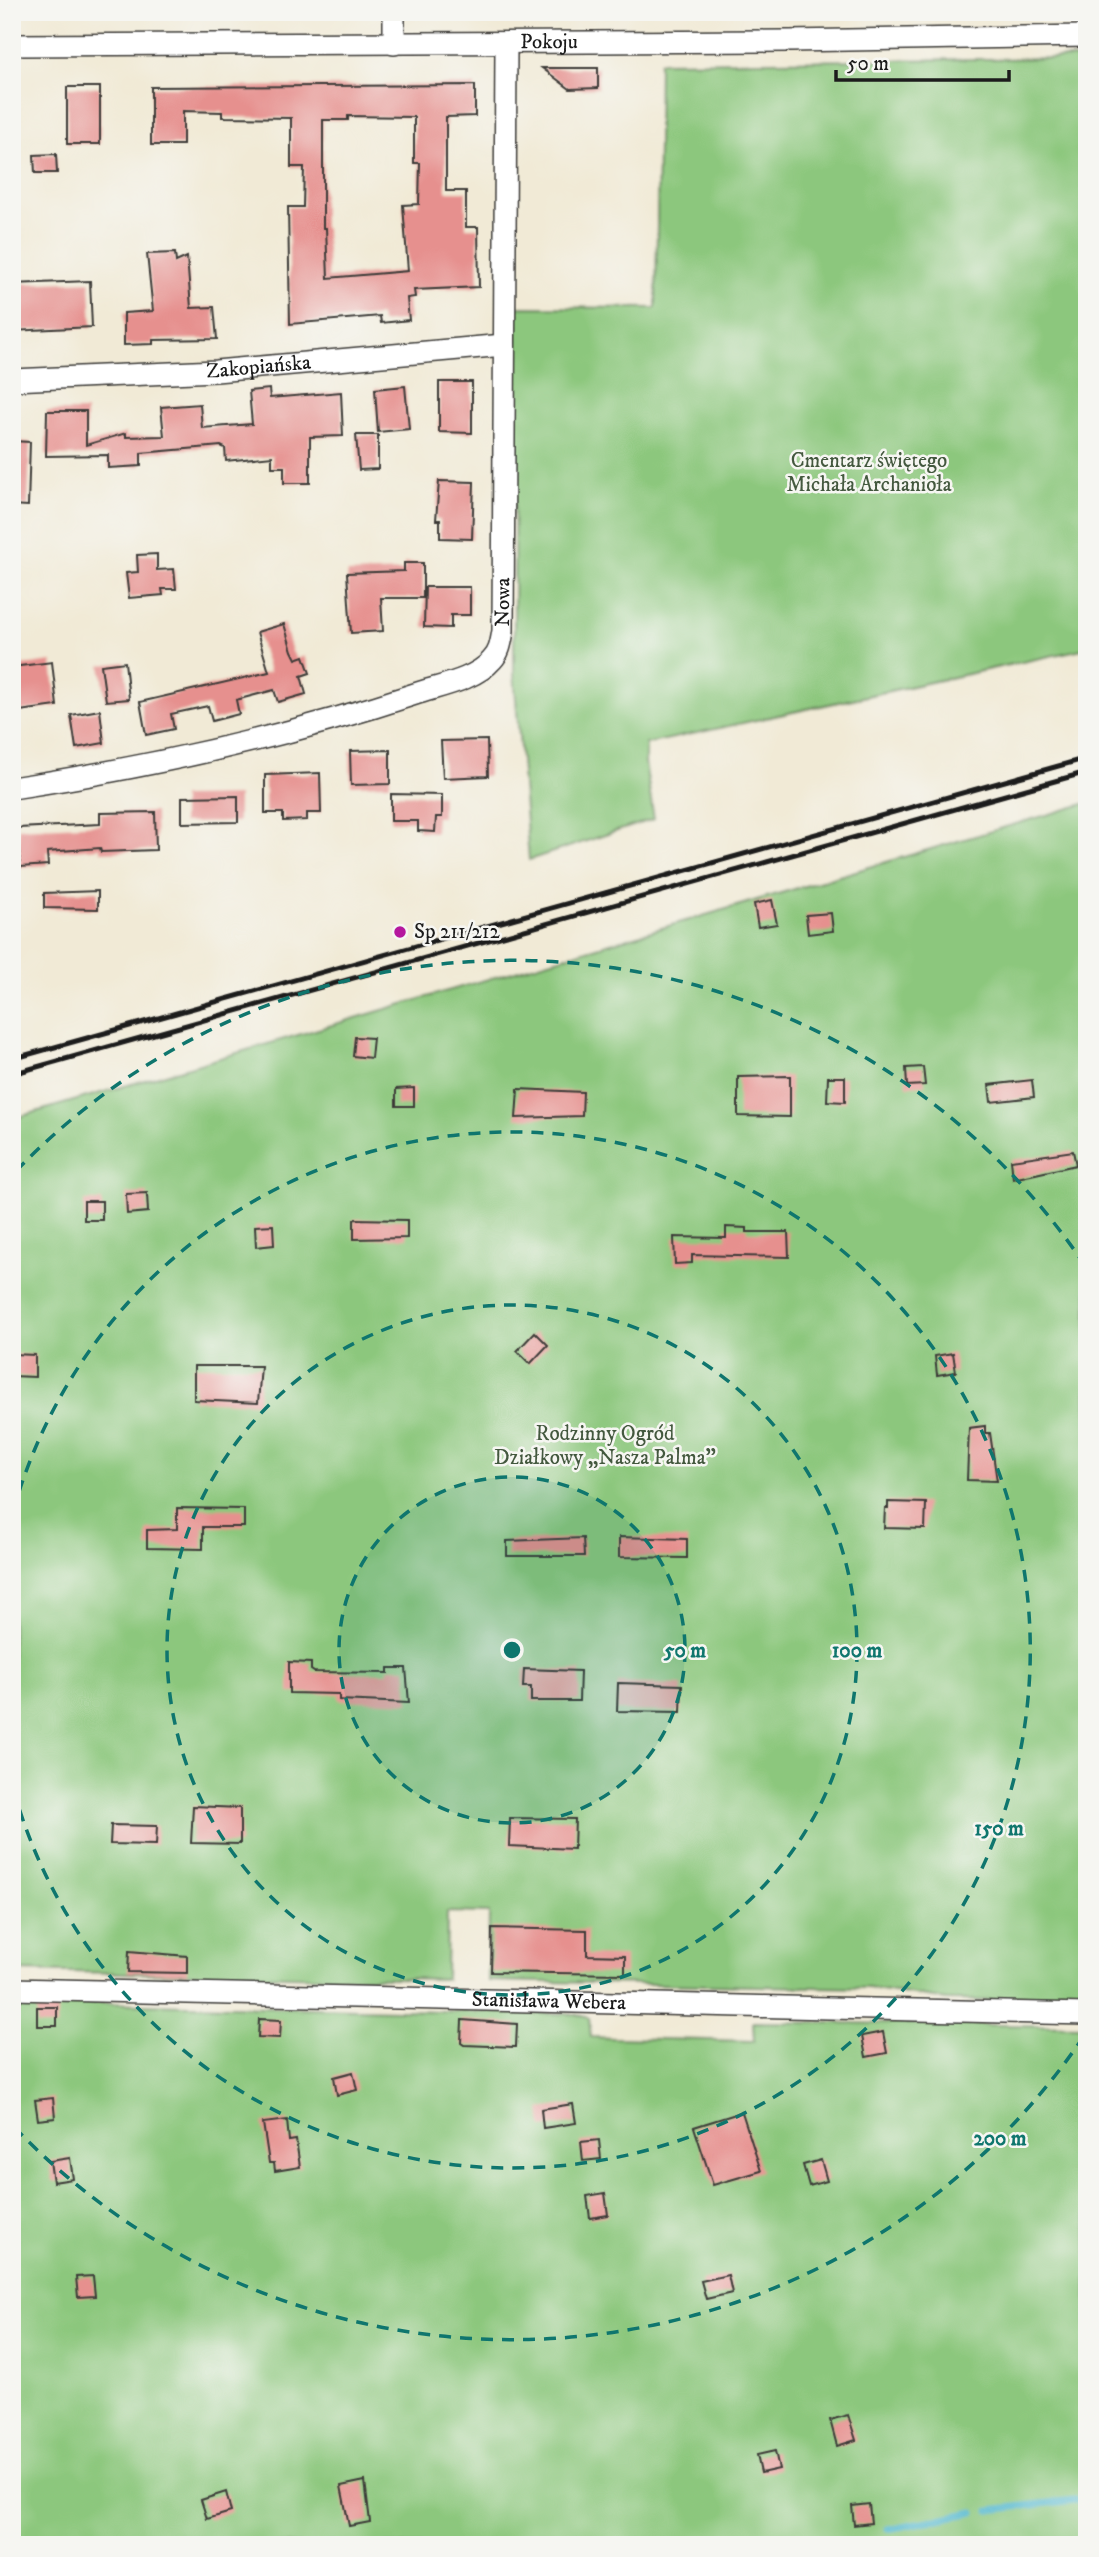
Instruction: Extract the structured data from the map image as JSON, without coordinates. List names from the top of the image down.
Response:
{
  "streets": {
    "street": [
      "Pokoju",
      "Zakopiańska",
      "Nowa",
      "Stanisława Webera"
    ]
  },
  "crossings": [
    ["Pokoju", "Nowa"],
    ["Zakopiańska", "Nowa"]
  ],
  "parks": ["Cmentarz świętego Michała Archanioła", "Rodzinny Ogród Działkowy „Nasza Palma”"],
  "places": ["Sp 211/212"],
  "scale_bar": "50 m",
  "rings": [
    "50 m",
    "100 m",
    "150 m",
    "200 m"
  ]
}
